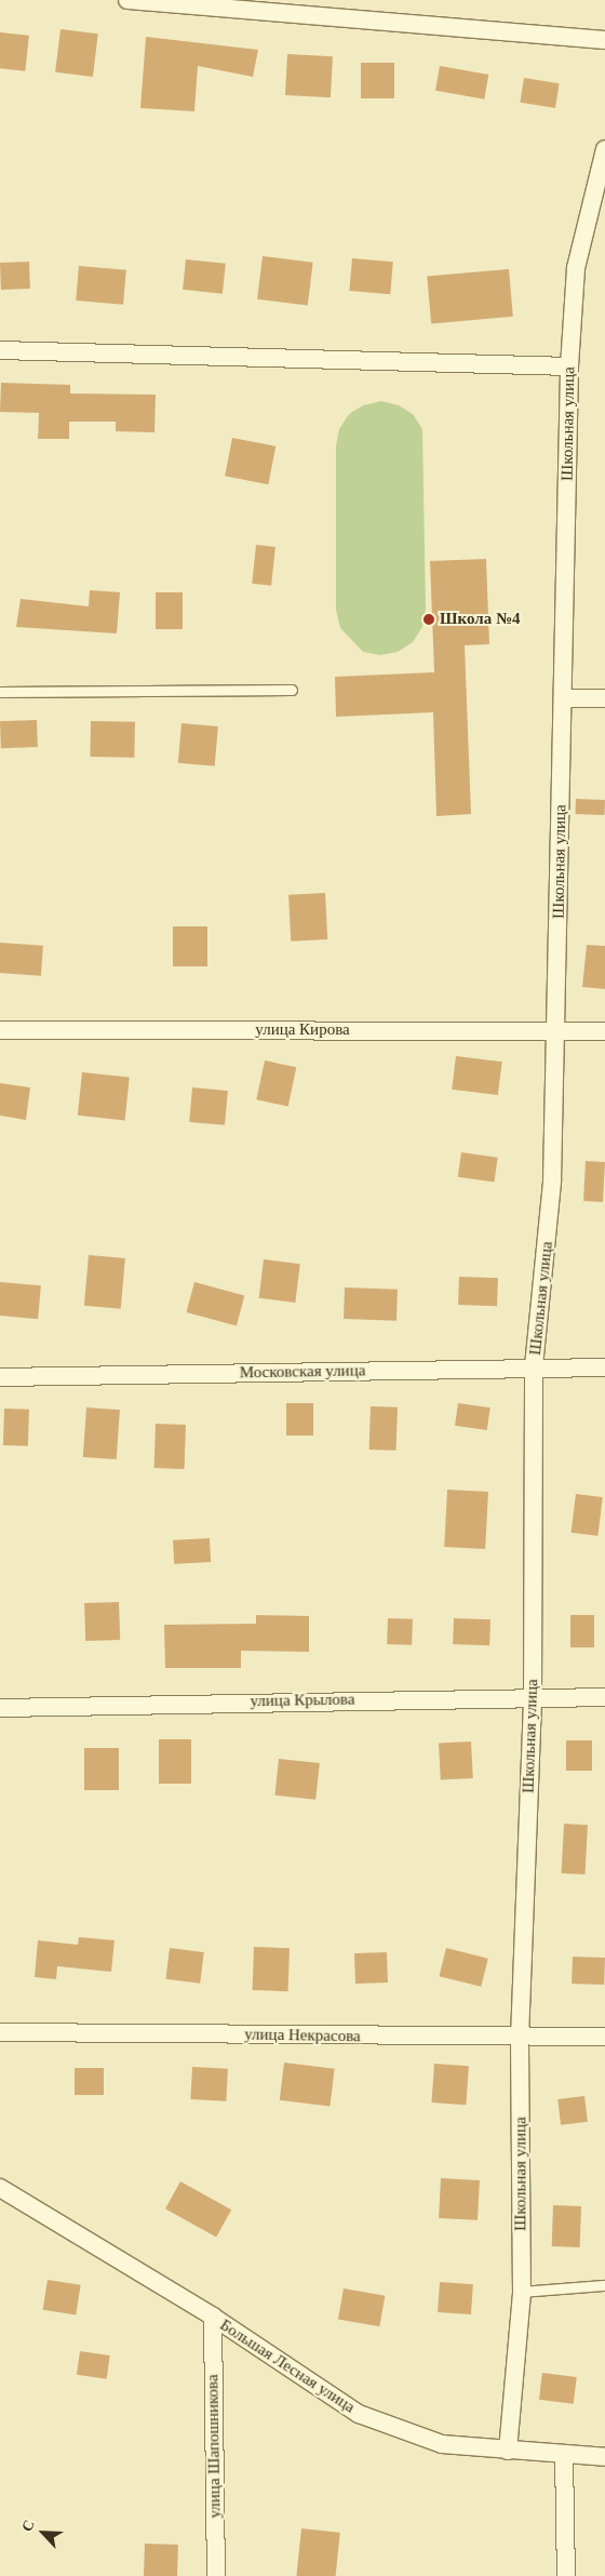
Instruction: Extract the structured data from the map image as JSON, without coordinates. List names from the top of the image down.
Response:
{
  "streets": {
    "street": [
      "Школьная улица",
      "улица Кирова",
      "Московская улица",
      "улица Крылова",
      "улица Некрасова",
      "Большая Лесная улица",
      "улица Шапошникова"
    ]
  },
  "crossings": [
    ["Школьная улица", "улица Кирова"],
    ["Школьная улица", "Московская улица"],
    ["Школьная улица", "улица Крылова"],
    ["Школьная улица", "улица Некрасова"],
    ["Школьная улица", "Большая Лесная улица"],
    ["Большая Лесная улица", "улица Шапошникова"]
  ],
  "places": ["Школа №4"],
  "north": "top left"
}
